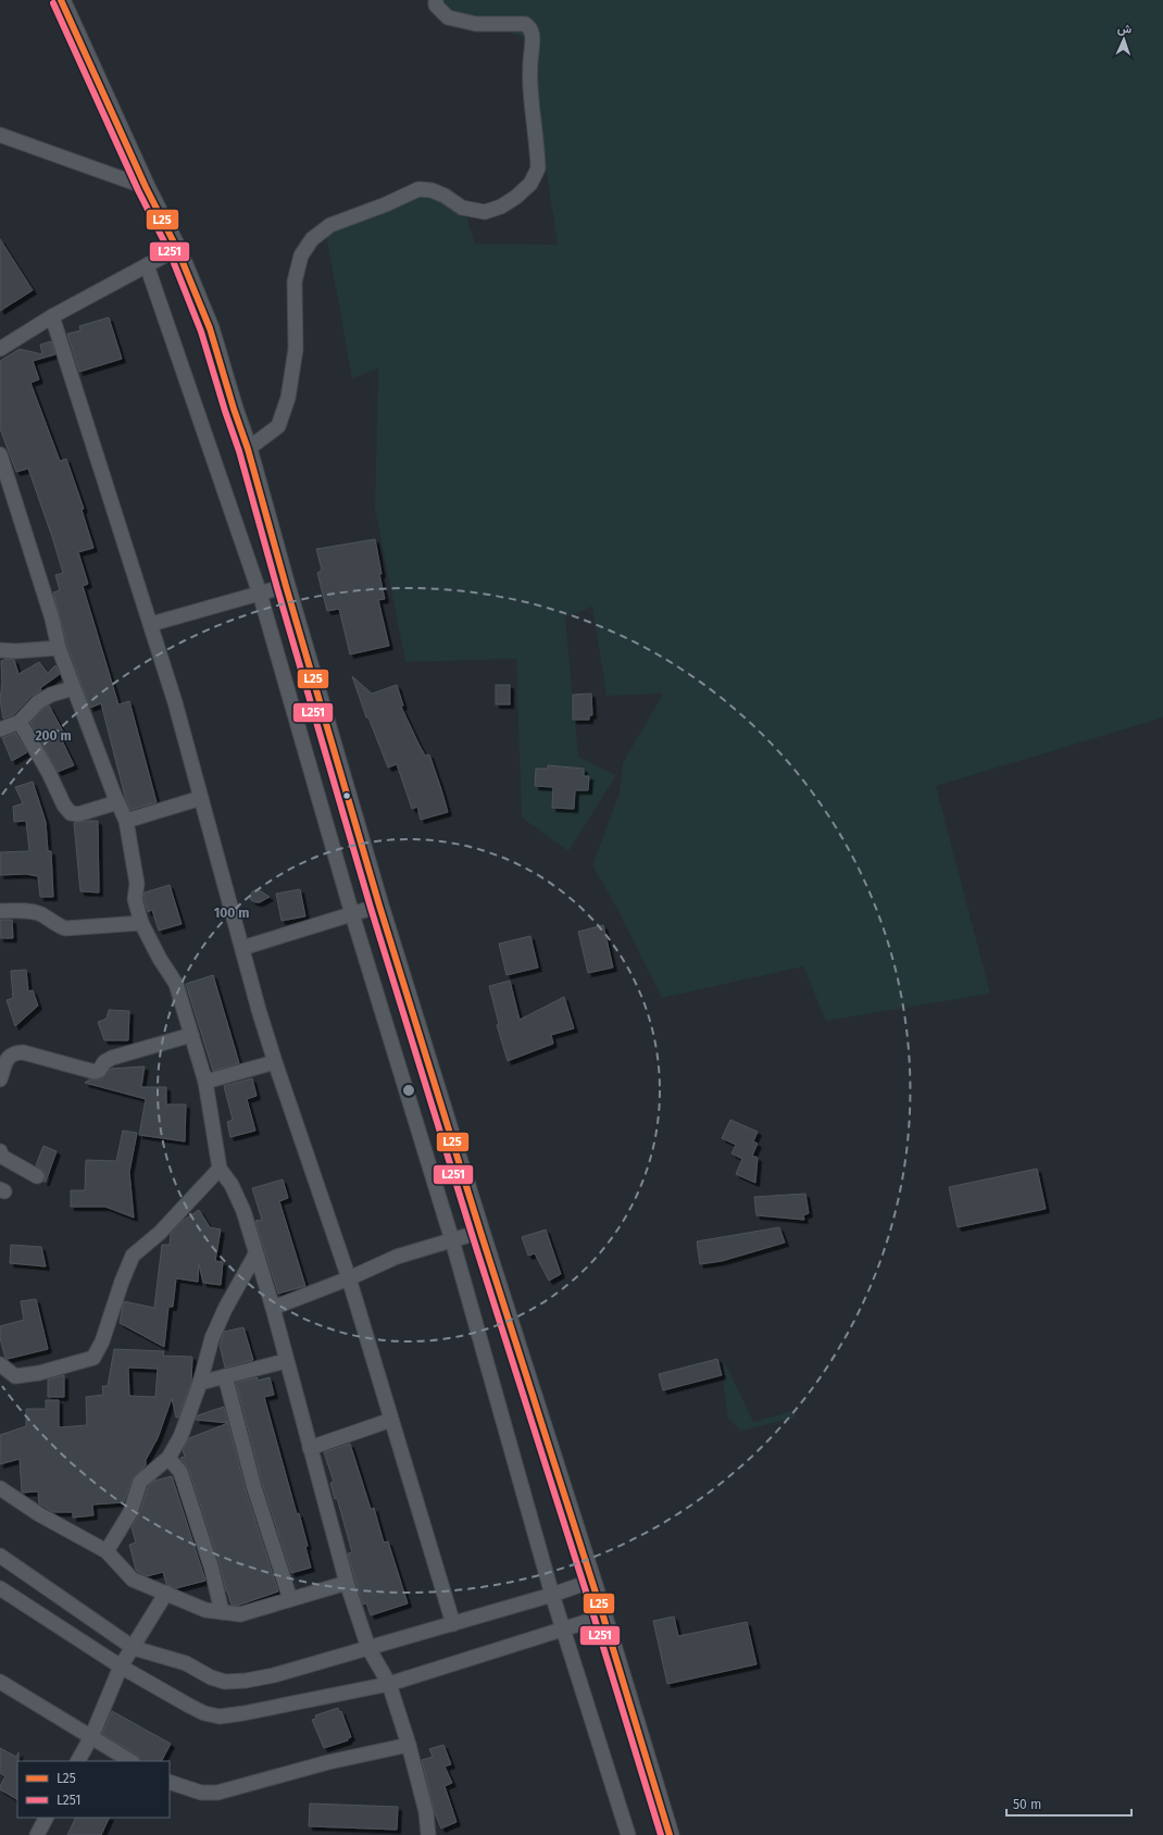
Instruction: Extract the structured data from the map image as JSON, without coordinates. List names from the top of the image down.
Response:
{
  "lines": ["transit line L25", "transit line L251"],
  "legend": ["L25", "L251"],
  "scale_bar": "50 m",
  "north": "top",
  "rings": ["200 m", "100 m"]
}
